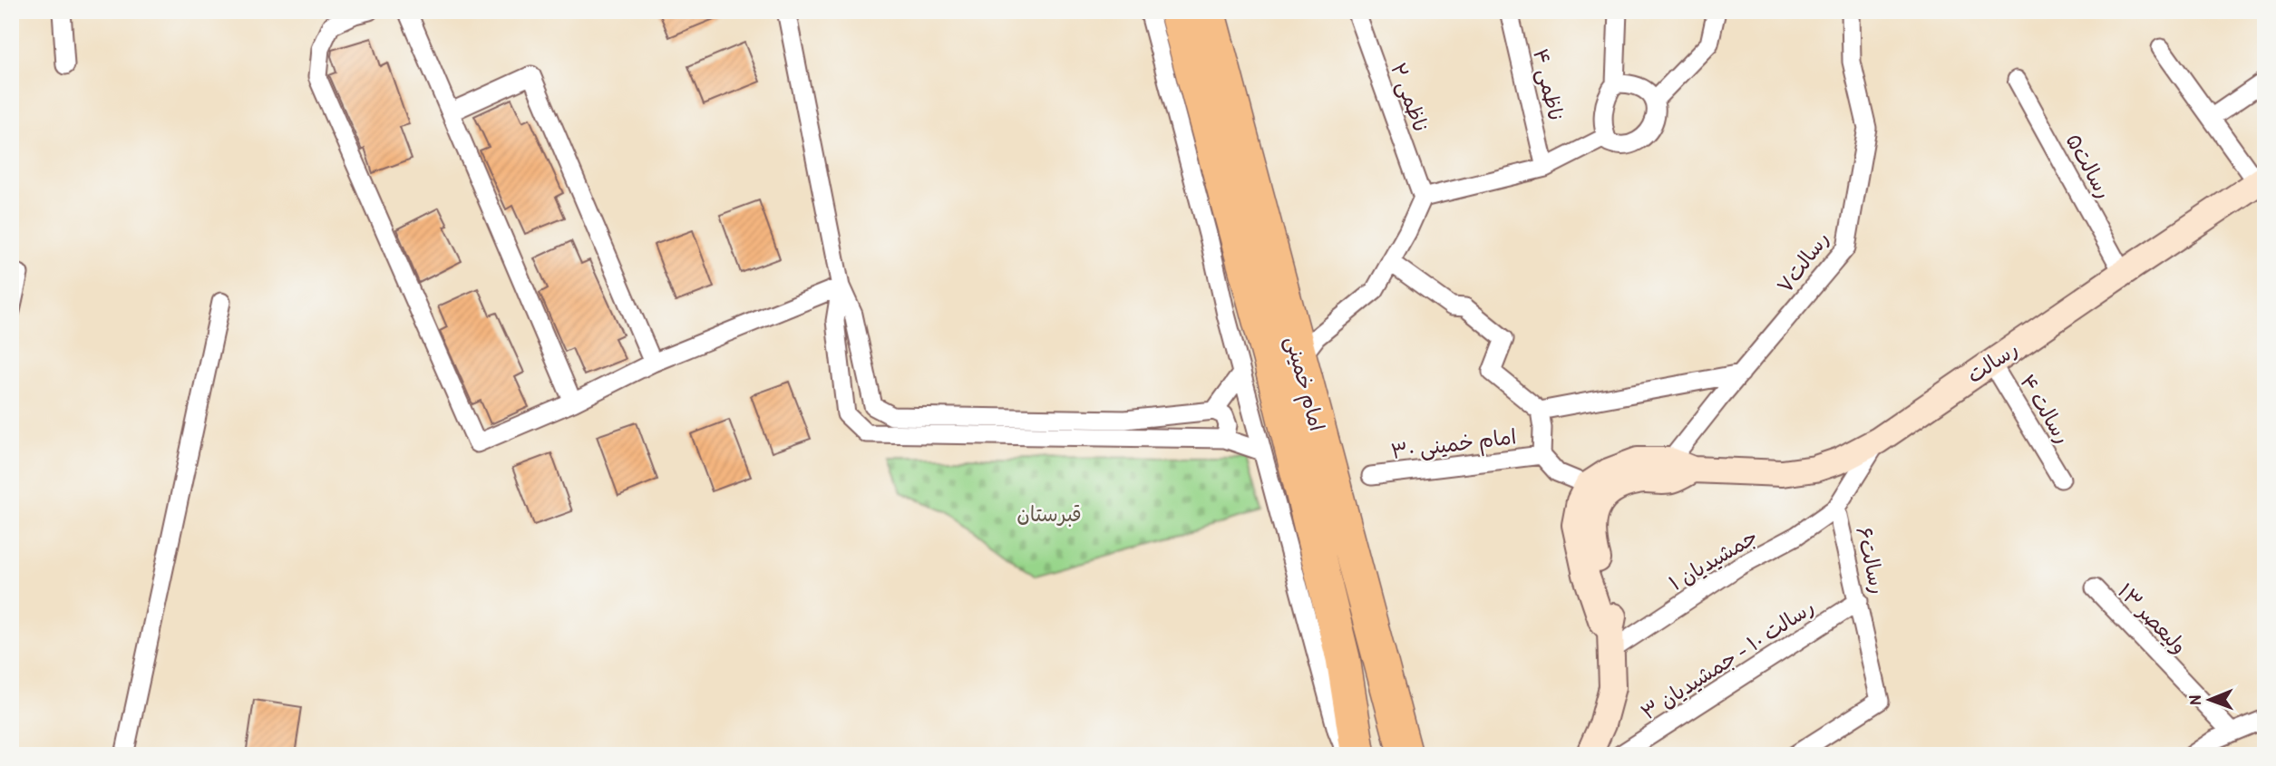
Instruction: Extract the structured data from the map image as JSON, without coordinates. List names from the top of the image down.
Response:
{
  "streets": {
    "highway": ["امام خمینی"],
    "street": [
      "ناظمی ۴",
      "ناظمی ۲",
      "رسالت۵",
      "رسالت۷",
      "رسالت",
      "رسالت ۴",
      "امام خمینی ۳۰",
      "جمشیدیان ۱",
      "رسالت۶",
      "ولیعصر ۱۳",
      "رسالت ۱۰ - جمشیدیان ۳"
    ]
  },
  "crossings": [
    ["رسالت۵", "رسالت"],
    ["رسالت۷", "رسالت"],
    ["رسالت", "رسالت ۴"],
    ["رسالت", "جمشیدیان ۱"],
    ["رسالت", "رسالت۶"],
    ["جمشیدیان ۱", "رسالت۶"],
    ["رسالت۶", "رسالت ۱۰ - جمشیدیان ۳"]
  ],
  "parks": ["قبرستان"],
  "north": "left"
}
